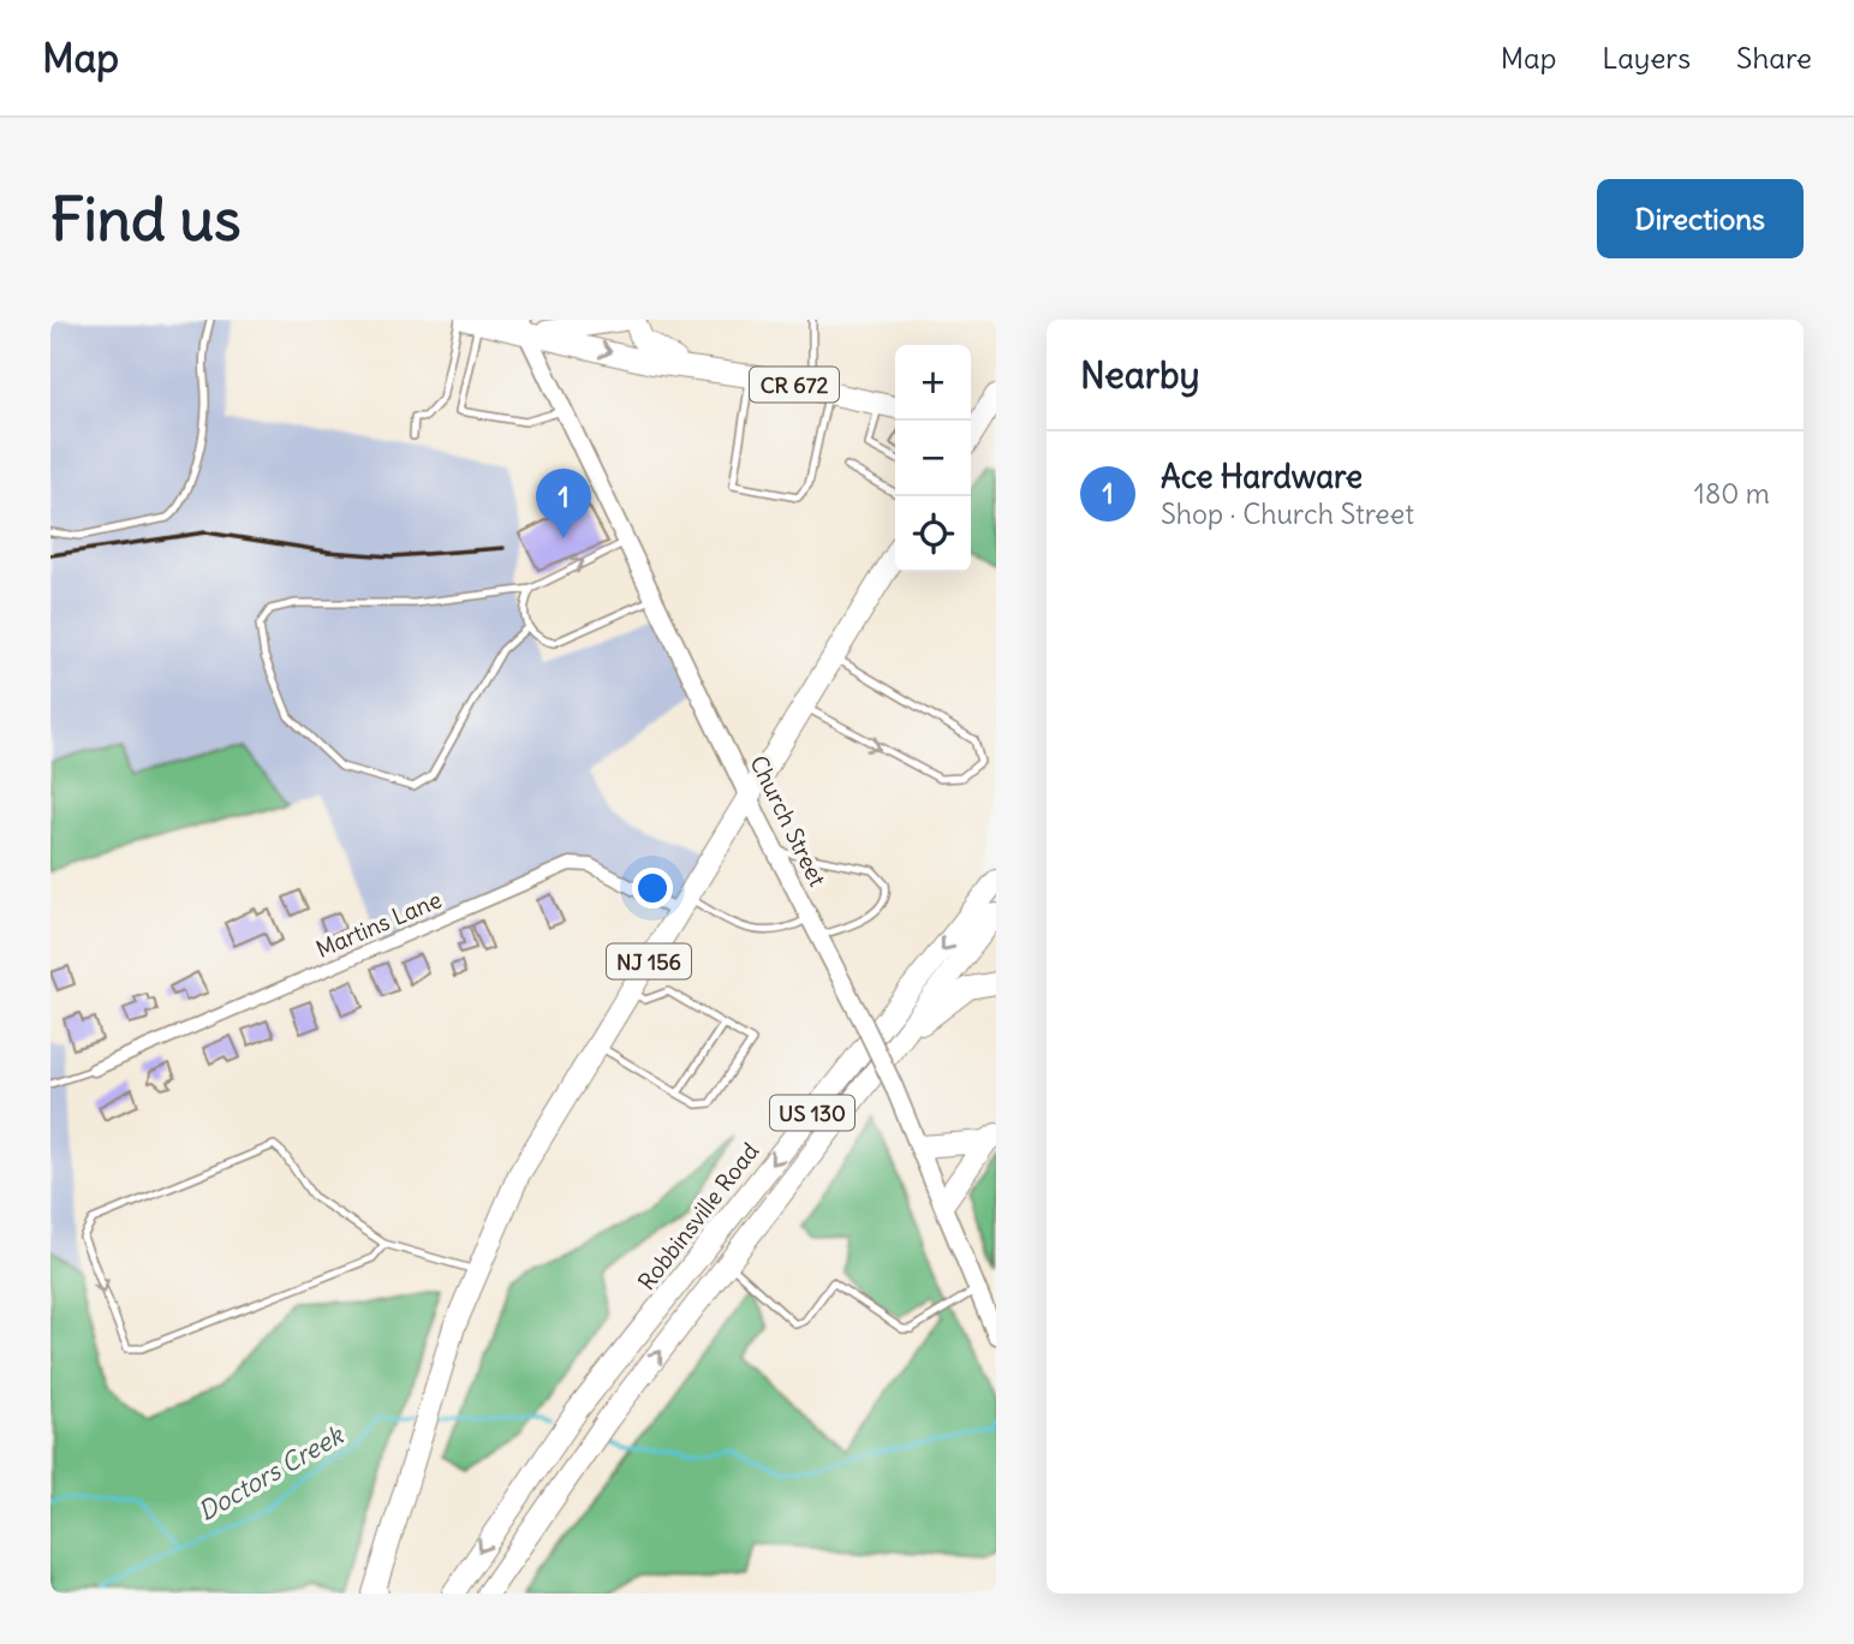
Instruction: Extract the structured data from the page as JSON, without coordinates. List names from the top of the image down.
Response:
{
  "streets": {
    "main road": [
      "CR 672",
      "NJ 156",
      "US 130",
      "Robbinsville Road"
    ],
    "street": ["Church Street", "Martins Lane"]
  },
  "crossings": [
    ["CR 672", "Church Street"],
    ["Church Street", "NJ 156"],
    ["Martins Lane", "NJ 156"]
  ],
  "water": ["Doctors Creek"],
  "page": {
    "header": "Map",
    "nav": ["Map", "Layers", "Share"],
    "buttons": "Directions",
    "title": "Find us",
    "heading": "Nearby",
    "map_buttons": ["+", "−"],
    "list": [
      {
        "mark": "1",
        "name": "Ace Hardware",
        "note": "Shop · Church Street",
        "value": "180 m"
      }
    ],
    "pins": "1"
  }
}
